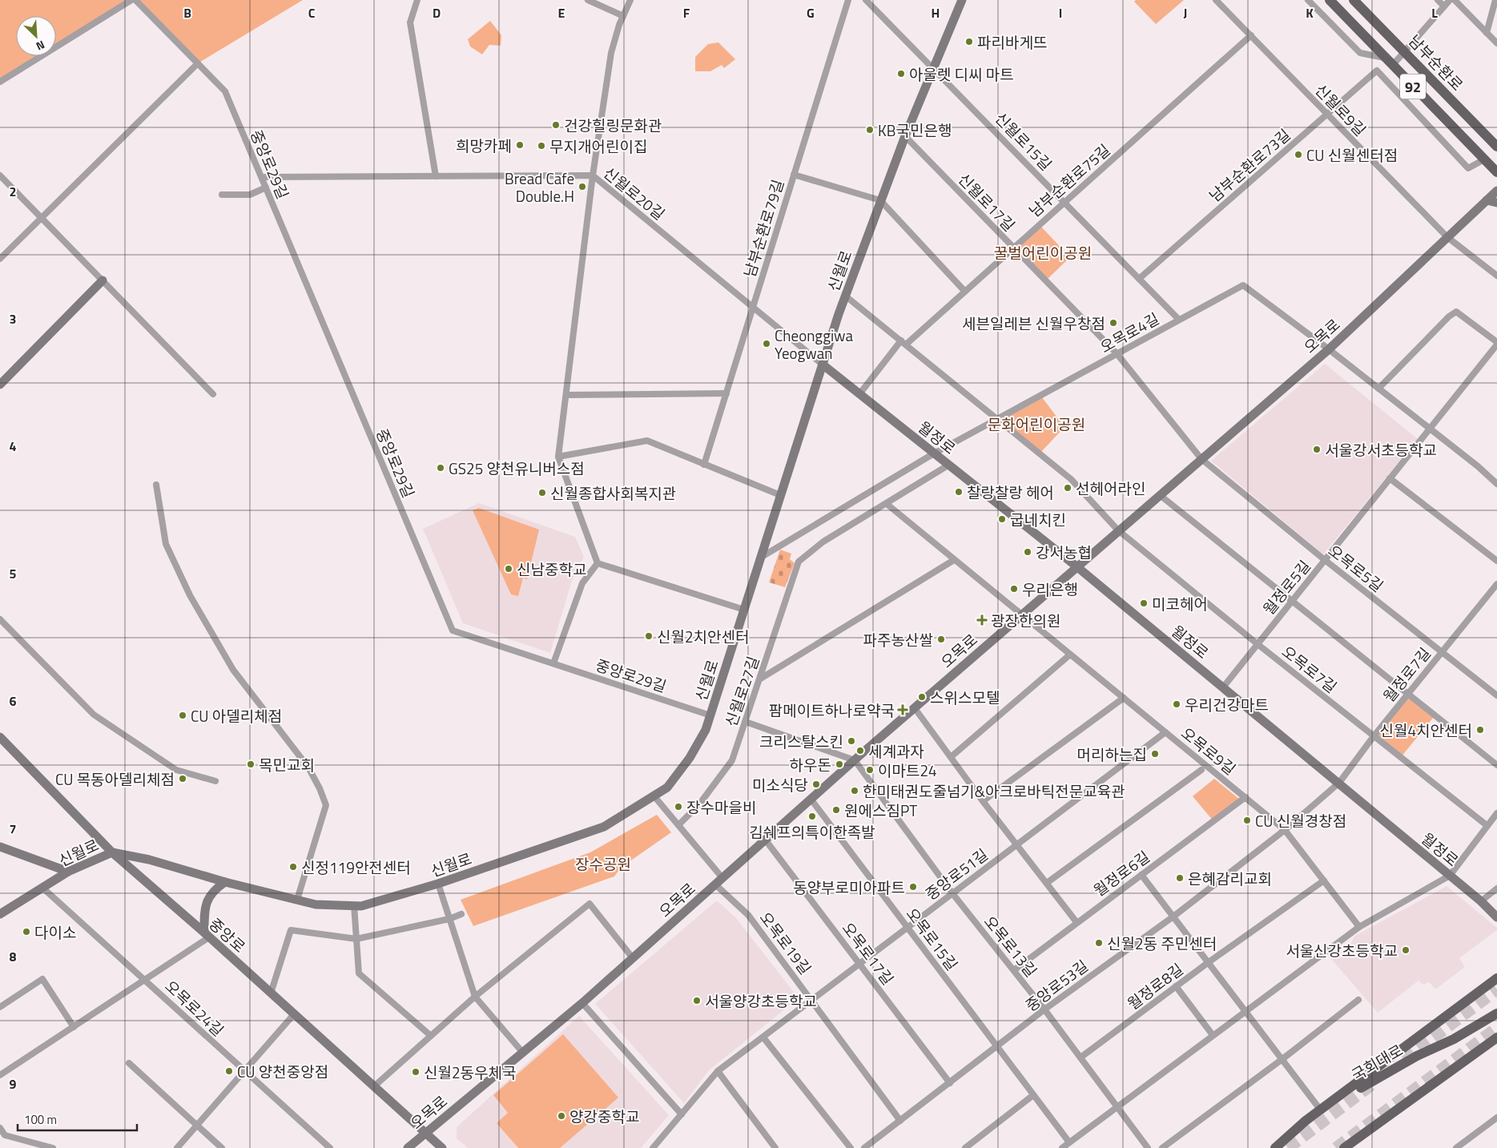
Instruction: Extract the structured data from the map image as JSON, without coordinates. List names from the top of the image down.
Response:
{
  "streets": {
    "main road": [
      "남부순환로",
      "92",
      "신월로",
      "오목로",
      "월정로",
      "중앙로",
      "국회대로"
    ],
    "street": [
      "신월로9길",
      "신월로15길",
      "중앙로29길",
      "남부순환로73길",
      "남부순환로75길",
      "신월로20길",
      "신월로17길",
      "남부순환로79길",
      "오목로4길",
      "오목로5길",
      "월정로5길",
      "오목로7길",
      "월정로7길",
      "신월로27길",
      "오목로9길",
      "월정로6길",
      "중앙로51길",
      "오목로15길",
      "오목로19길",
      "오목로13길",
      "오목로17길",
      "중앙로53길",
      "월정로8길",
      "오목로24길"
    ]
  },
  "crossings": [
    ["92", "남부순환로73길"],
    ["신월로9길", "남부순환로73길"],
    ["신월로9길", "남부순환로75길"],
    ["신월로9길", "오목로"],
    ["신월로15길", "남부순환로73길"],
    ["신월로15길", "남부순환로75길"],
    ["신월로15길", "신월로"],
    ["신월로15길", "오목로4길"],
    ["중앙로29길", "신월로20길"],
    ["중앙로29길", "신월로"],
    ["남부순환로75길", "신월로17길"],
    ["신월로20길", "남부순환로79길"],
    ["신월로20길", "신월로"],
    ["신월로20길", "월정로"],
    ["신월로17길", "신월로"],
    ["신월로17길", "오목로4길"],
    ["신월로17길", "오목로"],
    ["신월로17길", "오목로5길"],
    ["신월로", "월정로"],
    ["신월로", "중앙로"],
    ["신월로", "오목로24길"],
    ["오목로4길", "오목로"],
    ["오목로4길", "월정로"],
    ["오목로", "월정로"],
    ["오목로", "오목로5길"],
    ["오목로", "오목로7길"],
    ["오목로", "오목로9길"],
    ["오목로", "중앙로"],
    ["오목로", "오목로15길"],
    ["오목로", "오목로19길"],
    ["오목로", "오목로13길"],
    ["오목로", "오목로17길"],
    ["월정로", "월정로5길"],
    ["월정로", "월정로7길"],
    ["월정로", "신월로27길"],
    ["월정로", "중앙로53길"],
    ["오목로5길", "월정로5길"],
    ["오목로5길", "월정로7길"],
    ["월정로5길", "오목로7길"],
    ["오목로7길", "월정로7길"],
    ["월정로7길", "중앙로53길"],
    ["신월로27길", "오목로9길"],
    ["오목로9길", "월정로6길"],
    ["오목로9길", "중앙로51길"],
    ["오목로9길", "중앙로53길"],
    ["오목로9길", "월정로8길"],
    ["월정로6길", "오목로13길"],
    ["중앙로51길", "오목로15길"],
    ["중앙로51길", "오목로19길"],
    ["중앙로51길", "오목로13길"],
    ["중앙로51길", "오목로17길"],
    ["오목로15길", "중앙로53길"],
    ["오목로19길", "중앙로53길"],
    ["오목로13길", "중앙로53길"],
    ["오목로13길", "월정로8길"],
    ["오목로17길", "중앙로53길"]
  ],
  "parks": ["꿀벌어린이공원", "문화어린이공원", "장수공원"],
  "places": {
    "other": [
      "파리바게뜨",
      "아울렛 디씨 마트",
      "건강힐링문화관",
      "KB국민은행",
      "희망카페",
      "무지개어린이집",
      "CU 신월센터점",
      "Bread Cafe Double.H",
      "세븐일레븐 신월우창점",
      "Cheonggiwa Yeogwan",
      "서울강서초등학교",
      "GS25 양천유니버스점",
      "선헤어라인",
      "찰랑찰랑 헤어",
      "신월종합사회복지관",
      "굽네치킨",
      "강서농협",
      "신남중학교",
      "우리은행",
      "미코헤어",
      "신월2치안센터",
      "파주농산쌀",
      "스위스모텔",
      "우리건강마트",
      "CU 아델리체점",
      "신월4치안센터",
      "크리스탈스킨",
      "세계과자",
      "머리하는집",
      "목민교회",
      "하우돈",
      "이마트24",
      "CU 목동아델리체점",
      "미소식당",
      "한미태권도줄넘기&아크로바틱전문교육관",
      "장수마을비",
      "원에스짐PT",
      "김쉐프의특이한족발",
      "CU 신월경창점",
      "신정119안전센터",
      "은혜감리교회",
      "동양부로미아파트",
      "다이소",
      "신월2동 주민센터",
      "서울신강초등학교",
      "서울양강초등학교",
      "CU 양천중앙점",
      "신월2동우체국",
      "양강중학교"
    ],
    "health": ["광장한의원", "팜메이트하나로약국"]
  },
  "scale_bar": "100 m",
  "north": "bottom right",
  "grid": {
    "columns": [
      "B",
      "C",
      "D",
      "E",
      "F",
      "G",
      "H",
      "I",
      "J",
      "K",
      "L"
    ],
    "rows": [
      "2",
      "3",
      "4",
      "5",
      "6",
      "7",
      "8",
      "9"
    ]
  }
}
